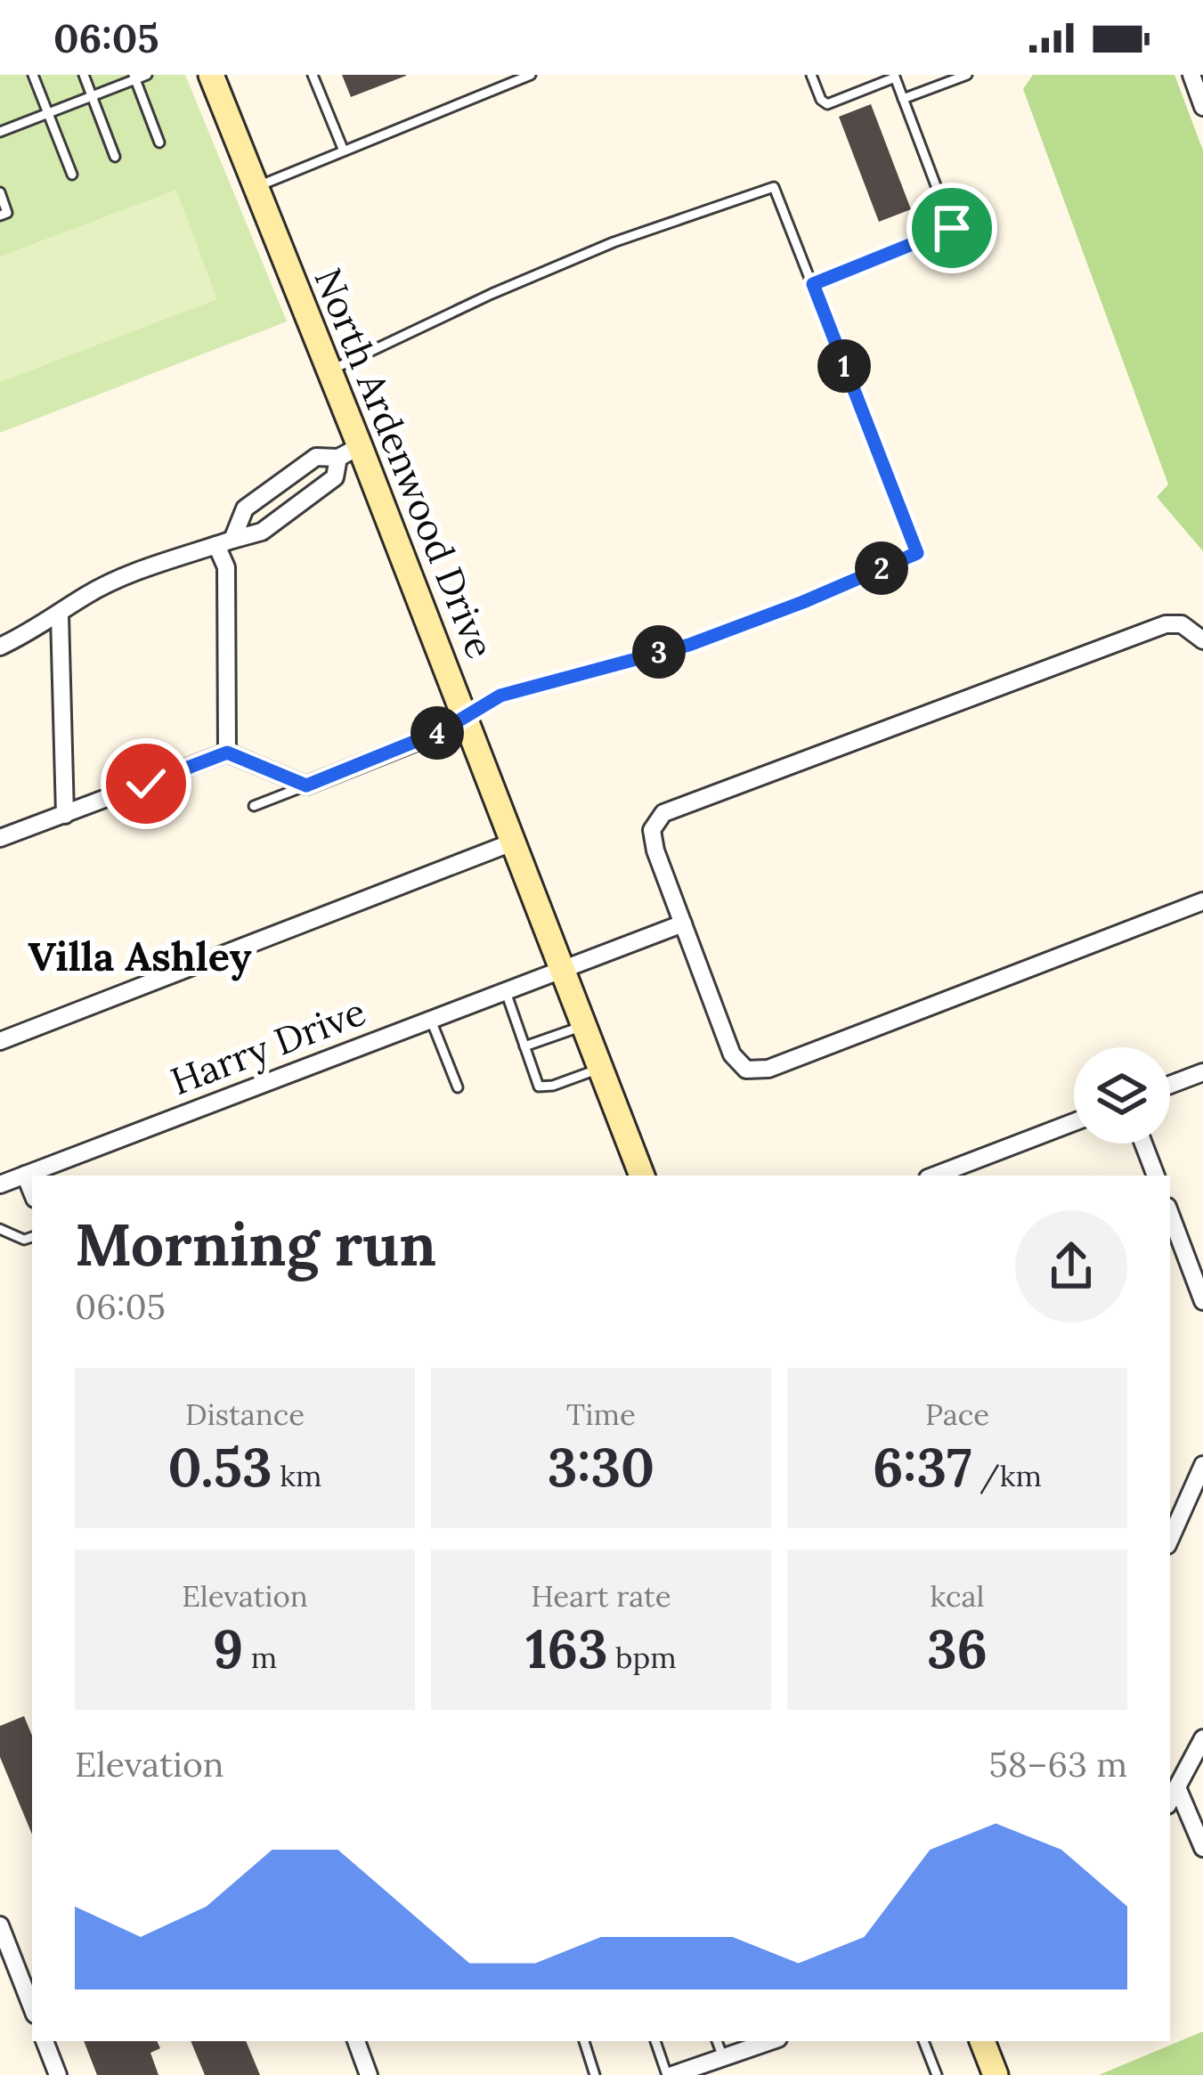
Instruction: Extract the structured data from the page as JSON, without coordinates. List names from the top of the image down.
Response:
{
  "streets": {
    "street": ["North Ardenwood Drive", "Harry Drive"]
  },
  "crossings": [
    ["North Ardenwood Drive", "Harry Drive"]
  ],
  "districts": ["Villa Ashley"],
  "page": {
    "status": "06:05",
    "pins": [
      "1",
      "2",
      "3",
      "4"
    ],
    "heading": ["Morning run", "06:05"],
    "stats": [
      ["Distance", "0.53 km"],
      ["Time", "3:30"],
      ["Pace", "6:37 /km"],
      ["Elevation", "9 m"],
      ["Heart rate", "163 bpm"],
      ["kcal", "36"]
    ],
    "chart": ["Elevation", "58–63 m"]
  }
}
